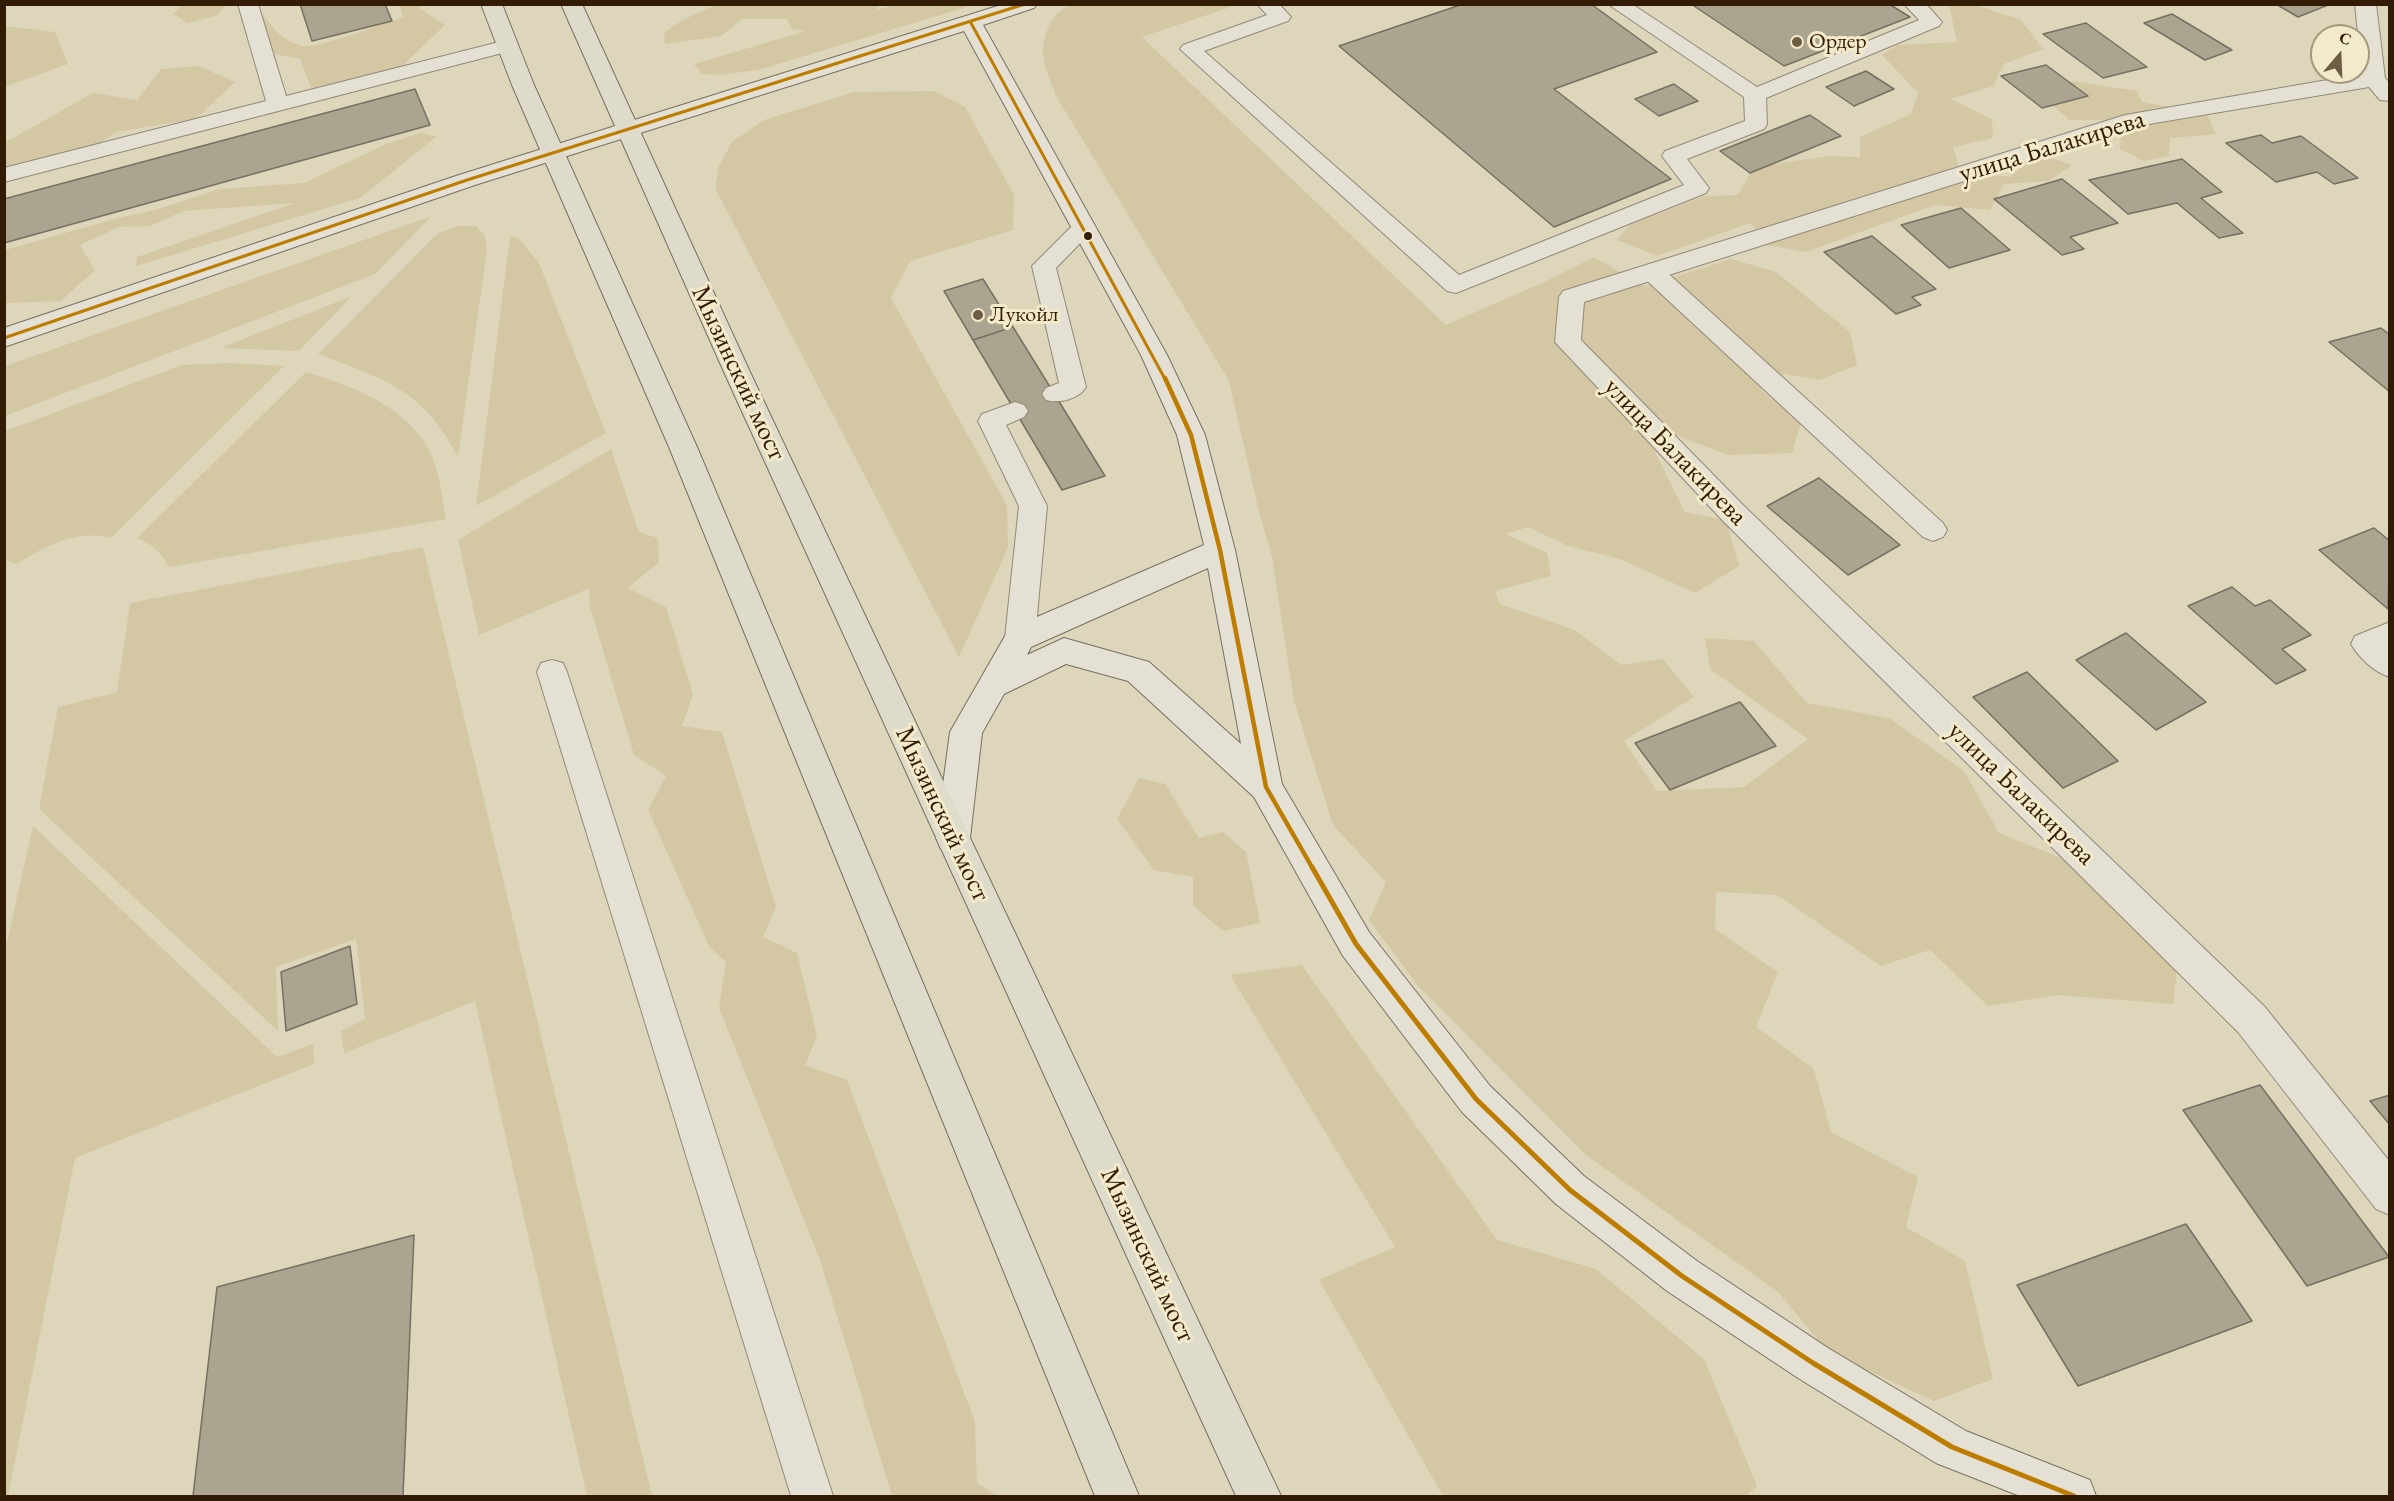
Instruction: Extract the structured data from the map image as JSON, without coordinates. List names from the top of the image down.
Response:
{
  "streets": {
    "main road": ["Мызинский мост"],
    "street": ["улица Балакирева"]
  },
  "places": ["Ордер", "Лукойл"],
  "north": "top"
}
